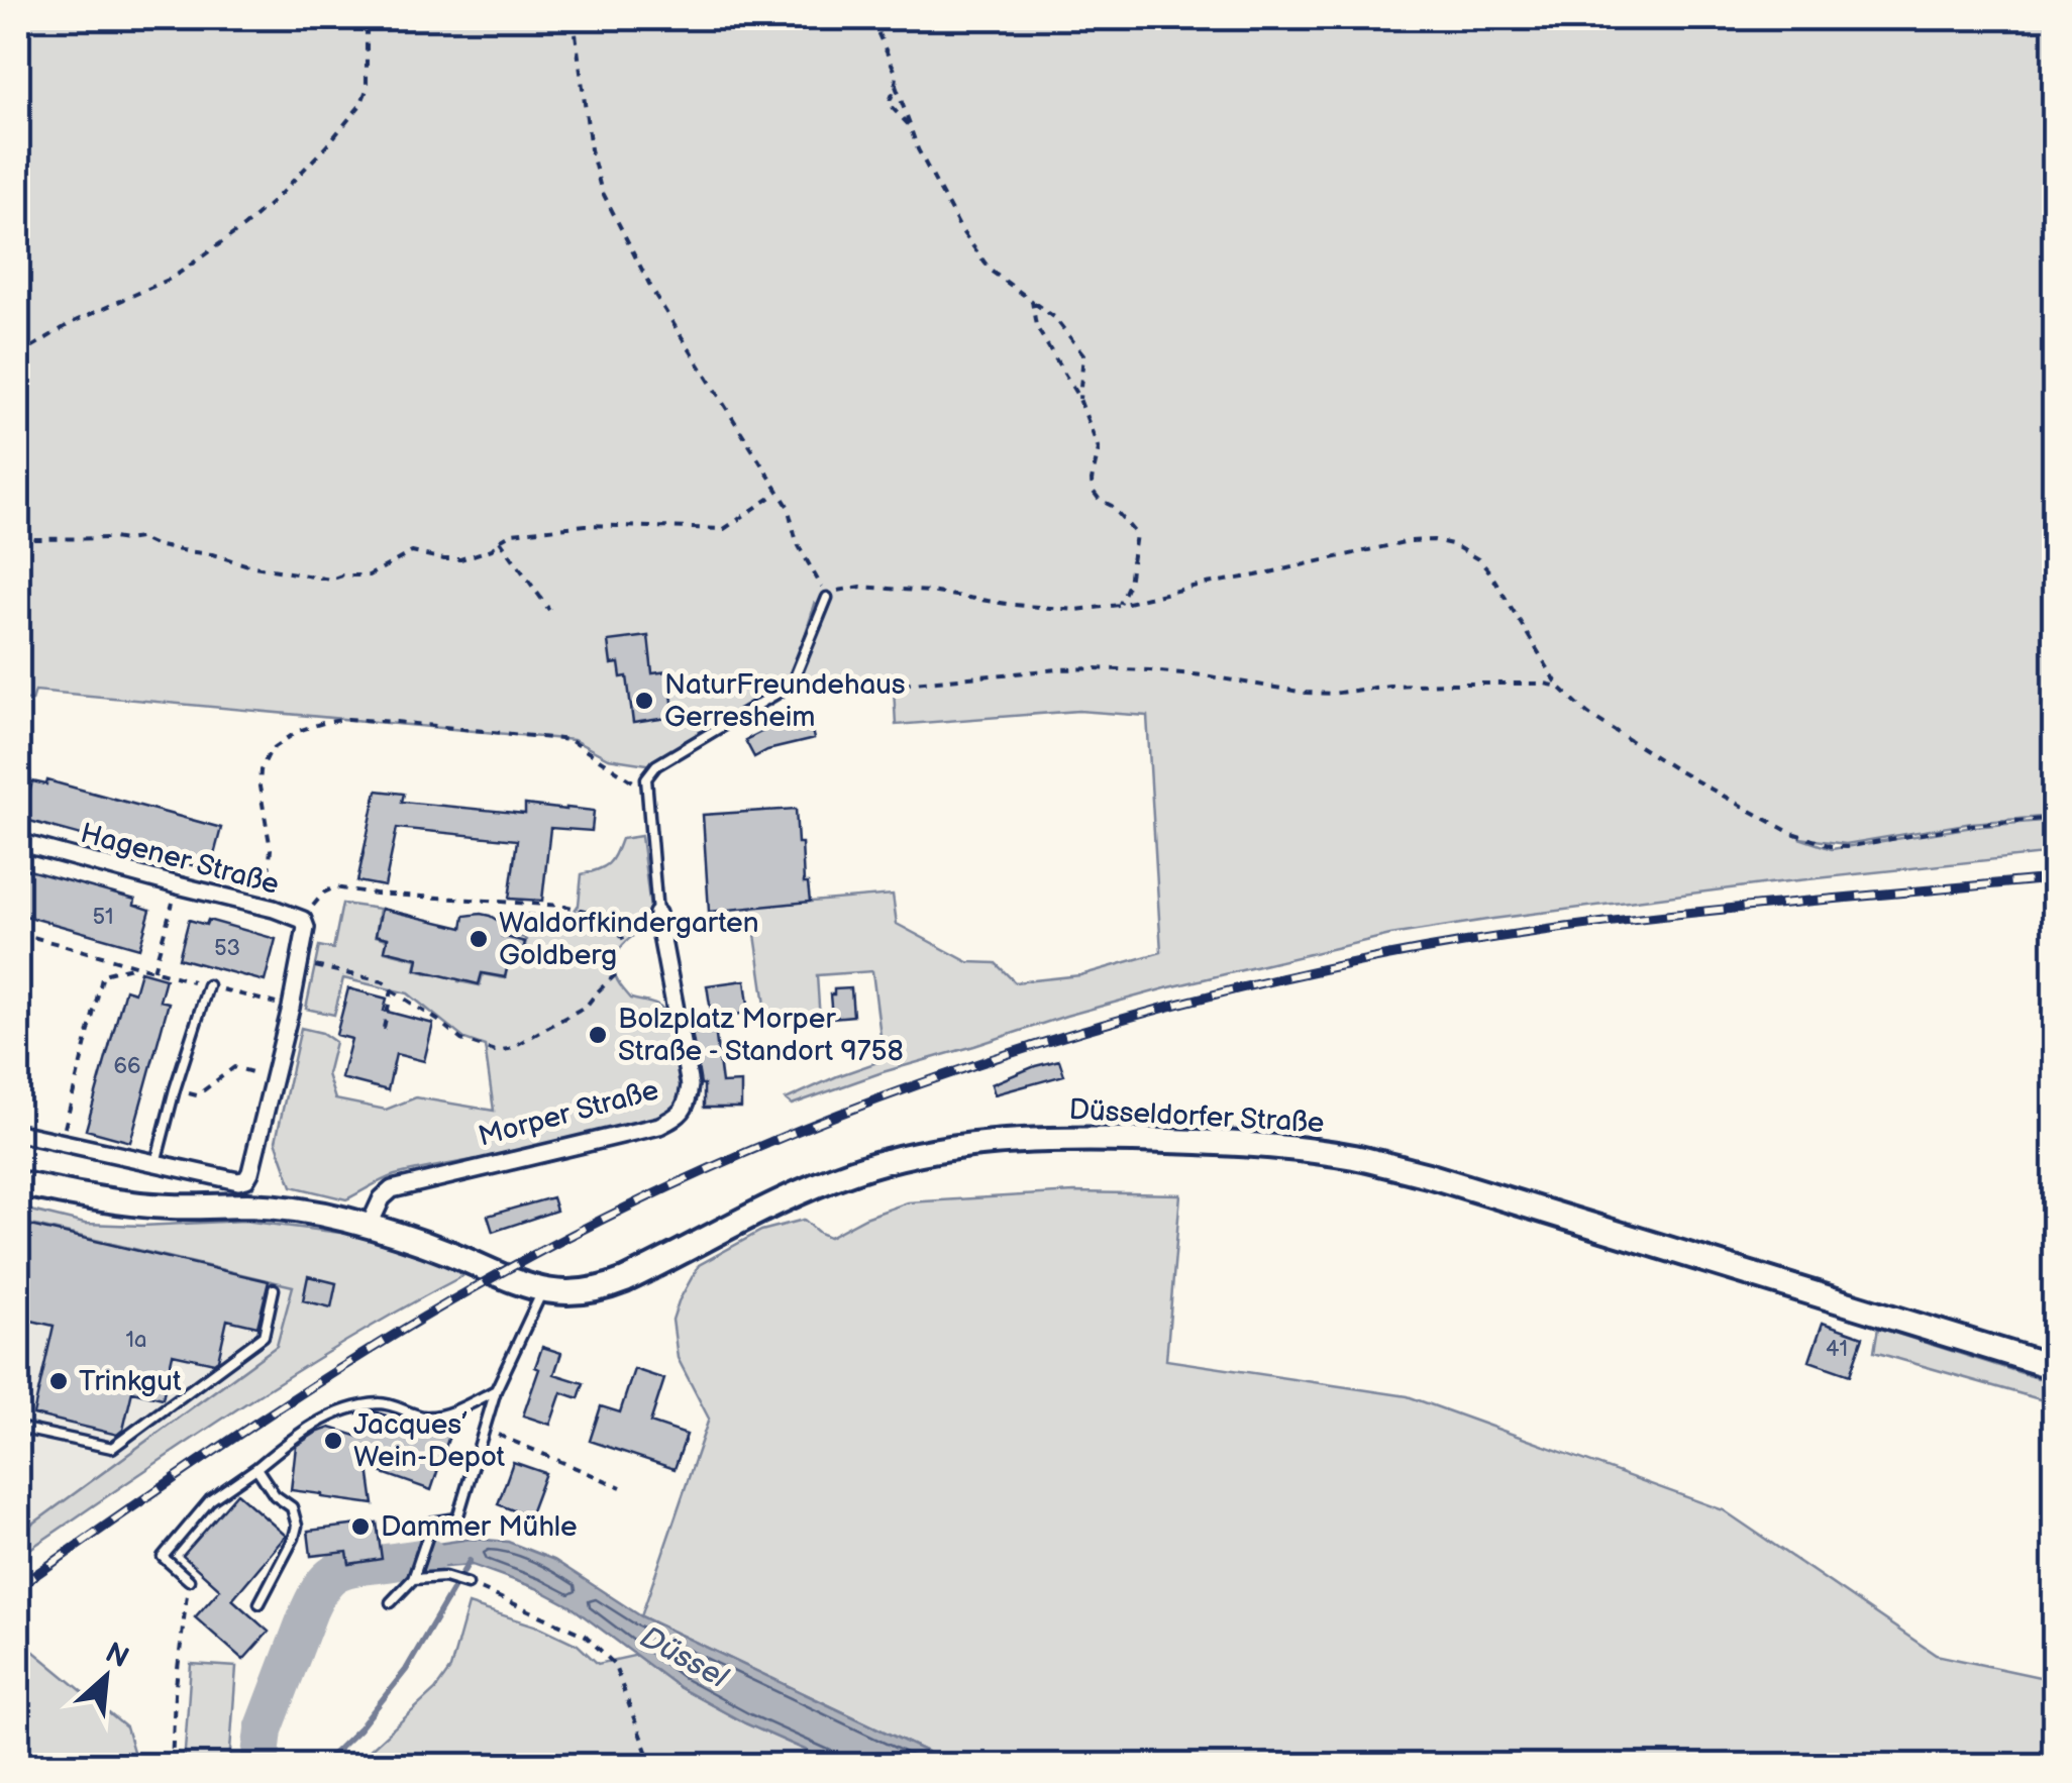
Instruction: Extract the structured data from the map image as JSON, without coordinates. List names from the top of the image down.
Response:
{
  "streets": {
    "main road": ["Düsseldorfer Straße"],
    "street": ["Hagener Straße", "Morper Straße"]
  },
  "water": ["Düssel"],
  "places": [
    "NaturFreundehaus Gerresheim",
    "Waldorfkindergarten Goldberg",
    "Bolzplatz Morper Straße - Standort 9758",
    "Trinkgut",
    "Jacques’ Wein-Depot",
    "Dammer Mühle"
  ],
  "house_numbers": [
    "51",
    "53",
    "66",
    "1a",
    "41"
  ],
  "north": "top right"
}
